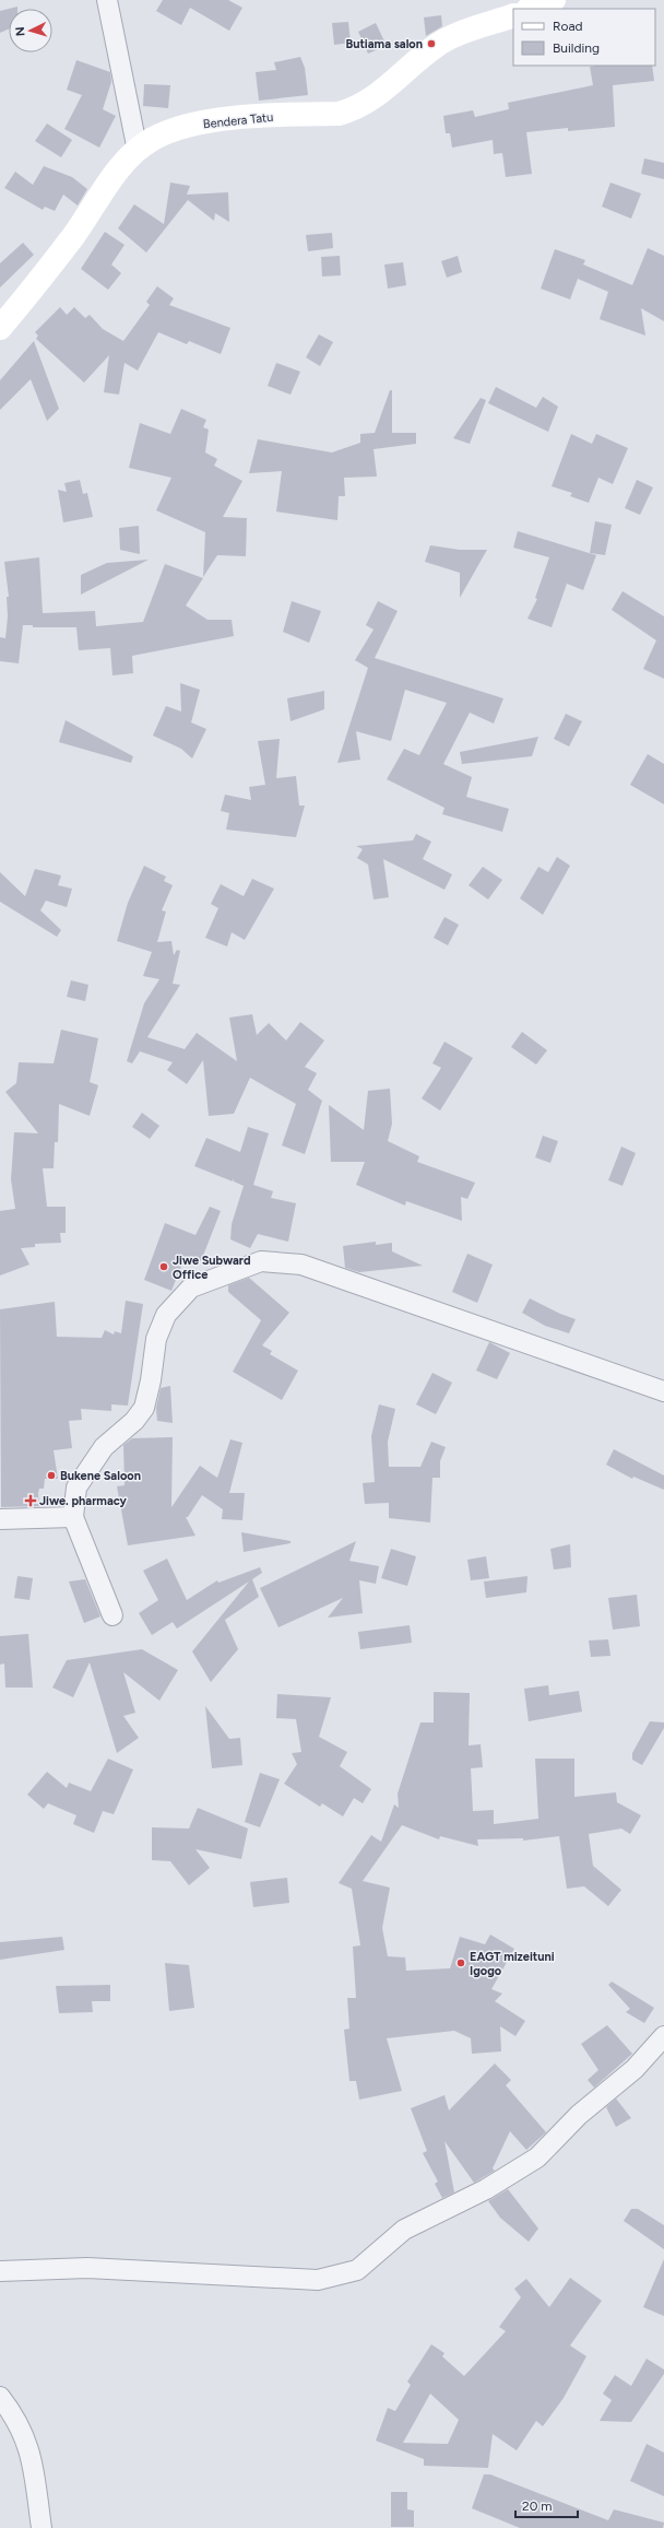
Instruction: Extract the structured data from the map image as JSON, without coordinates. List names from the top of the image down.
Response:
{
  "streets": {
    "main road": ["Bendera Tatu"]
  },
  "places": {
    "other": [
      "Butiama salon",
      "Jiwe Subward Office",
      "Bukene Saloon",
      "EAGT mizeituni Igogo"
    ],
    "health": ["Jiwe. pharmacy"]
  },
  "legend": ["Road", "Building"],
  "scale_bar": "20 m",
  "north": "left"
}
